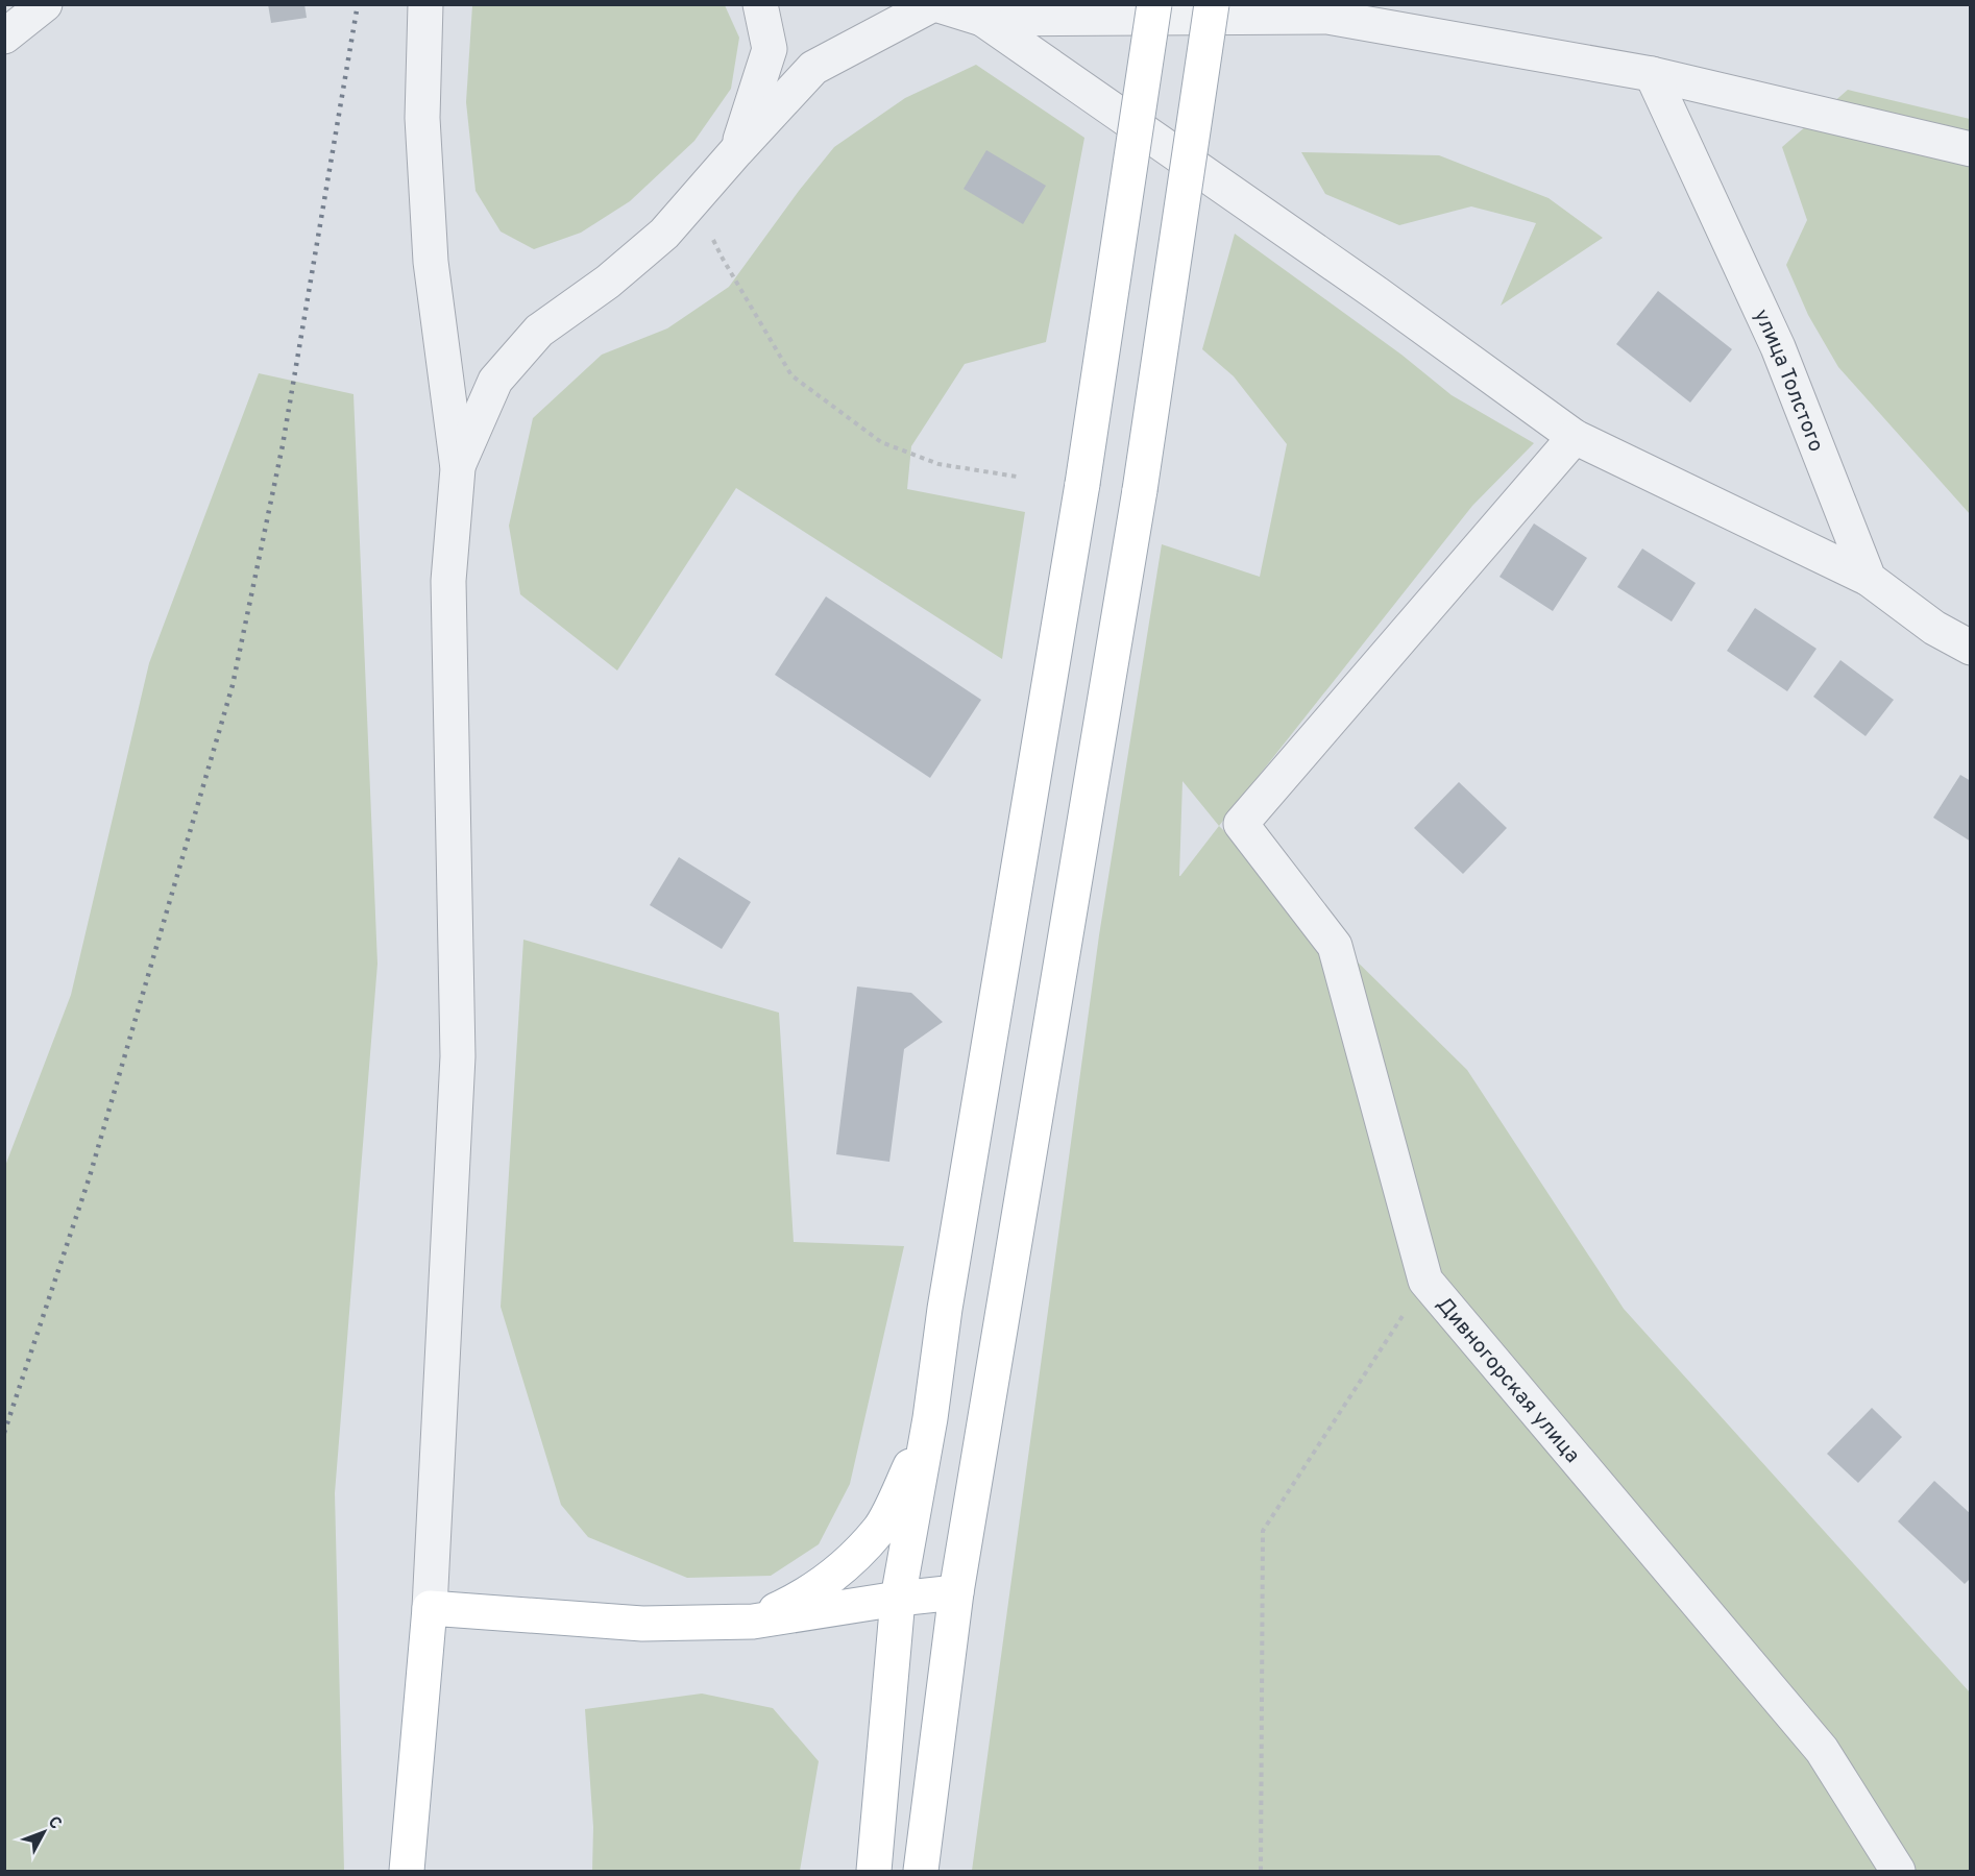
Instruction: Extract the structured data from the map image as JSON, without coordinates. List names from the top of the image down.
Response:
{
  "streets": {
    "street": ["улица Толстого", "Дивногорская улица"]
  },
  "north": "top right"
}
